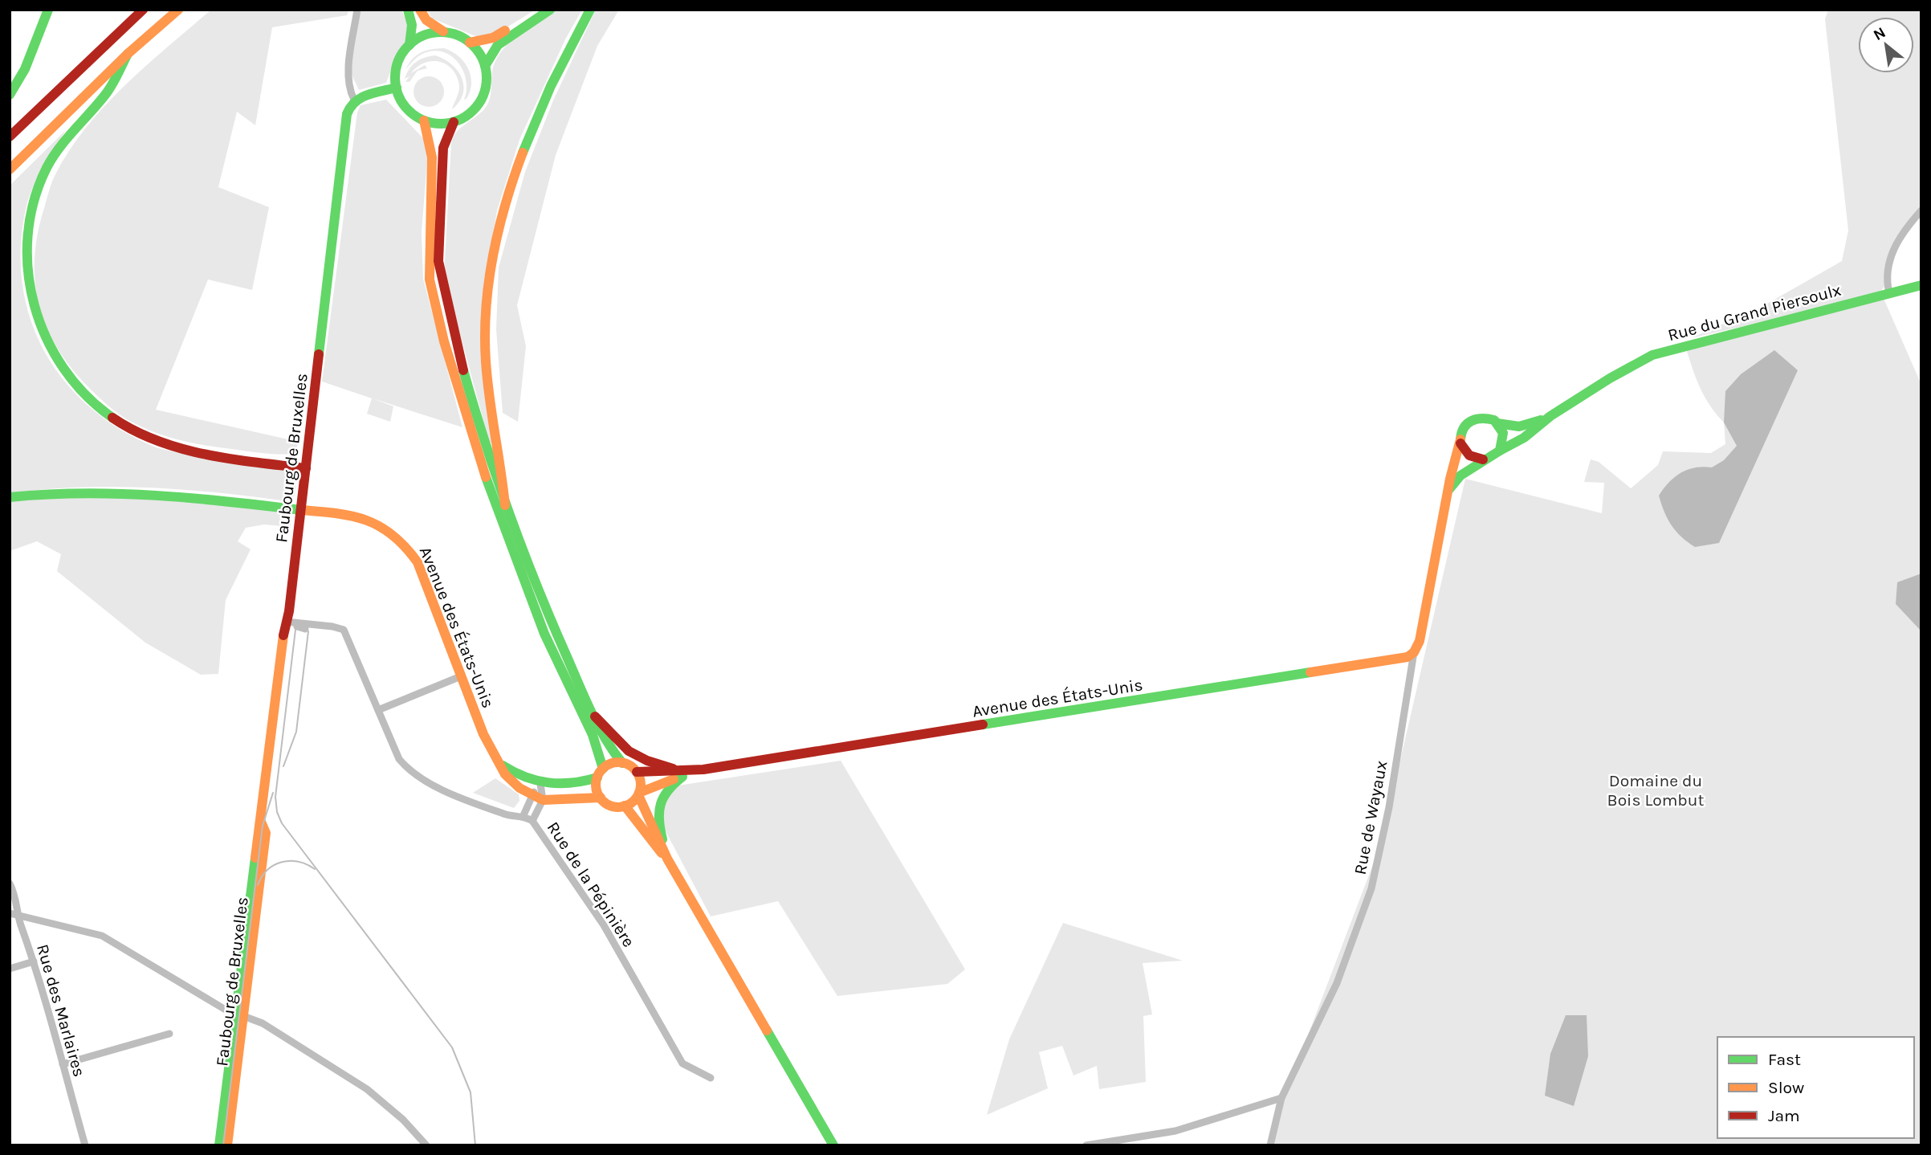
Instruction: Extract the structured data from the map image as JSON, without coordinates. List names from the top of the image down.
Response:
{
  "streets": {
    "main road": ["Rue du Grand Piersoulx", "Faubourg de Bruxelles", "Avenue des États-Unis"],
    "street": ["Rue de Wayaux", "Rue de la Pépinière", "Rue des Marlaires"]
  },
  "crossings": [
    ["Faubourg de Bruxelles", "Avenue des États-Unis"],
    ["Faubourg de Bruxelles", "Rue de la Pépinière"],
    ["Avenue des États-Unis", "Rue de Wayaux"]
  ],
  "parks": ["Domaine du Bois Lombut"],
  "legend": ["Fast", "Slow", "Jam"],
  "north": "top left"
}
